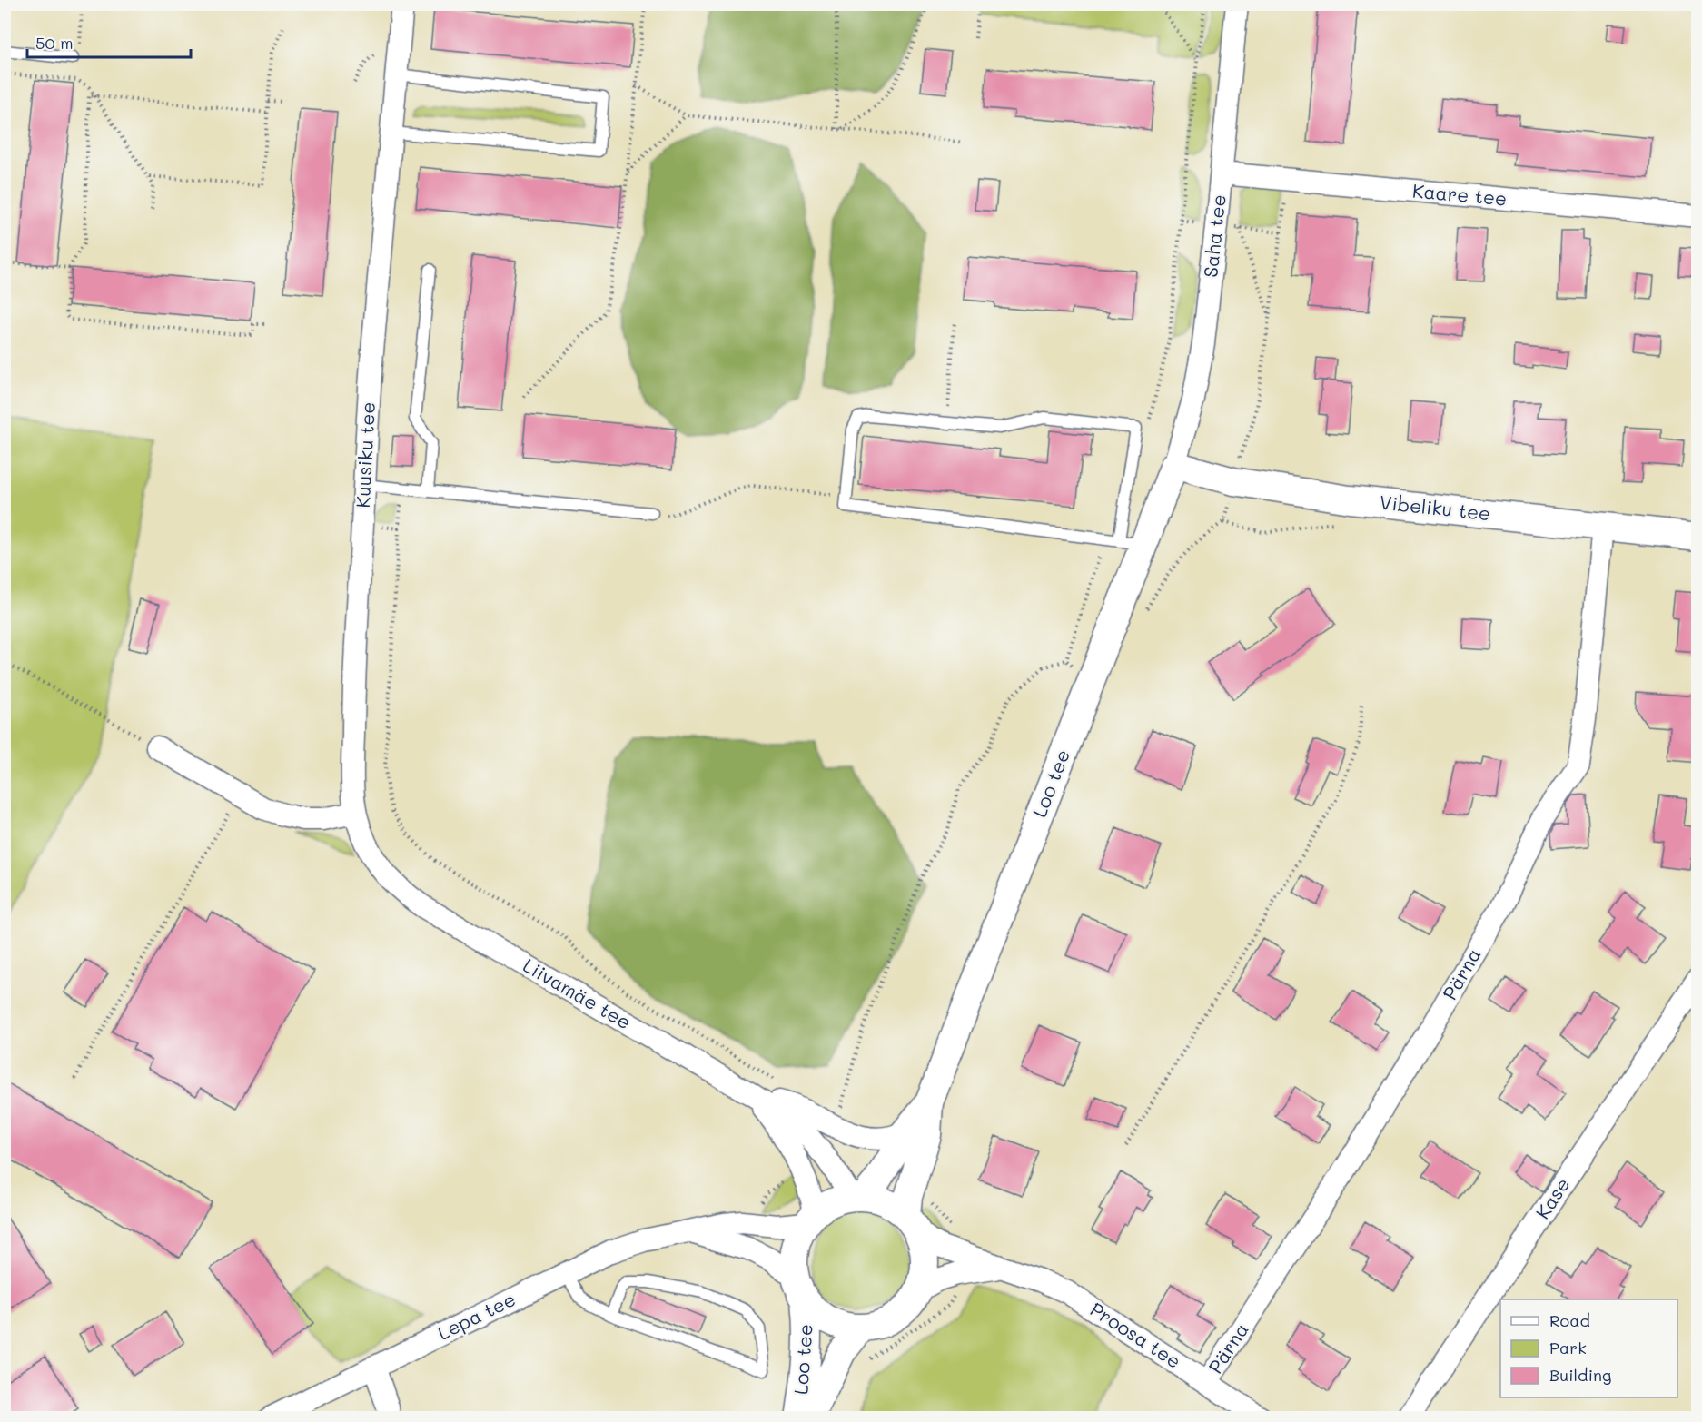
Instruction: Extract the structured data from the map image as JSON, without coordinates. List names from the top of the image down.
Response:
{
  "streets": {
    "street": [
      "Kaare tee",
      "Saha tee",
      "Kuusiku tee",
      "Vibeliku tee",
      "Loo tee",
      "Pärna",
      "Liivamäe tee",
      "Kase",
      "Lepa tee",
      "Proosa tee"
    ]
  },
  "crossings": [
    ["Kaare tee", "Saha tee"],
    ["Saha tee", "Vibeliku tee"],
    ["Saha tee", "Loo tee"],
    ["Kuusiku tee", "Liivamäe tee"],
    ["Vibeliku tee", "Loo tee"],
    ["Vibeliku tee", "Pärna"],
    ["Loo tee", "Liivamäe tee"],
    ["Loo tee", "Lepa tee"],
    ["Loo tee", "Proosa tee"],
    ["Pärna", "Proosa tee"],
    ["Liivamäe tee", "Lepa tee"],
    ["Liivamäe tee", "Proosa tee"],
    ["Lepa tee", "Proosa tee"]
  ],
  "legend": ["Road", "Park", "Building"],
  "scale_bar": "50 m"
}
